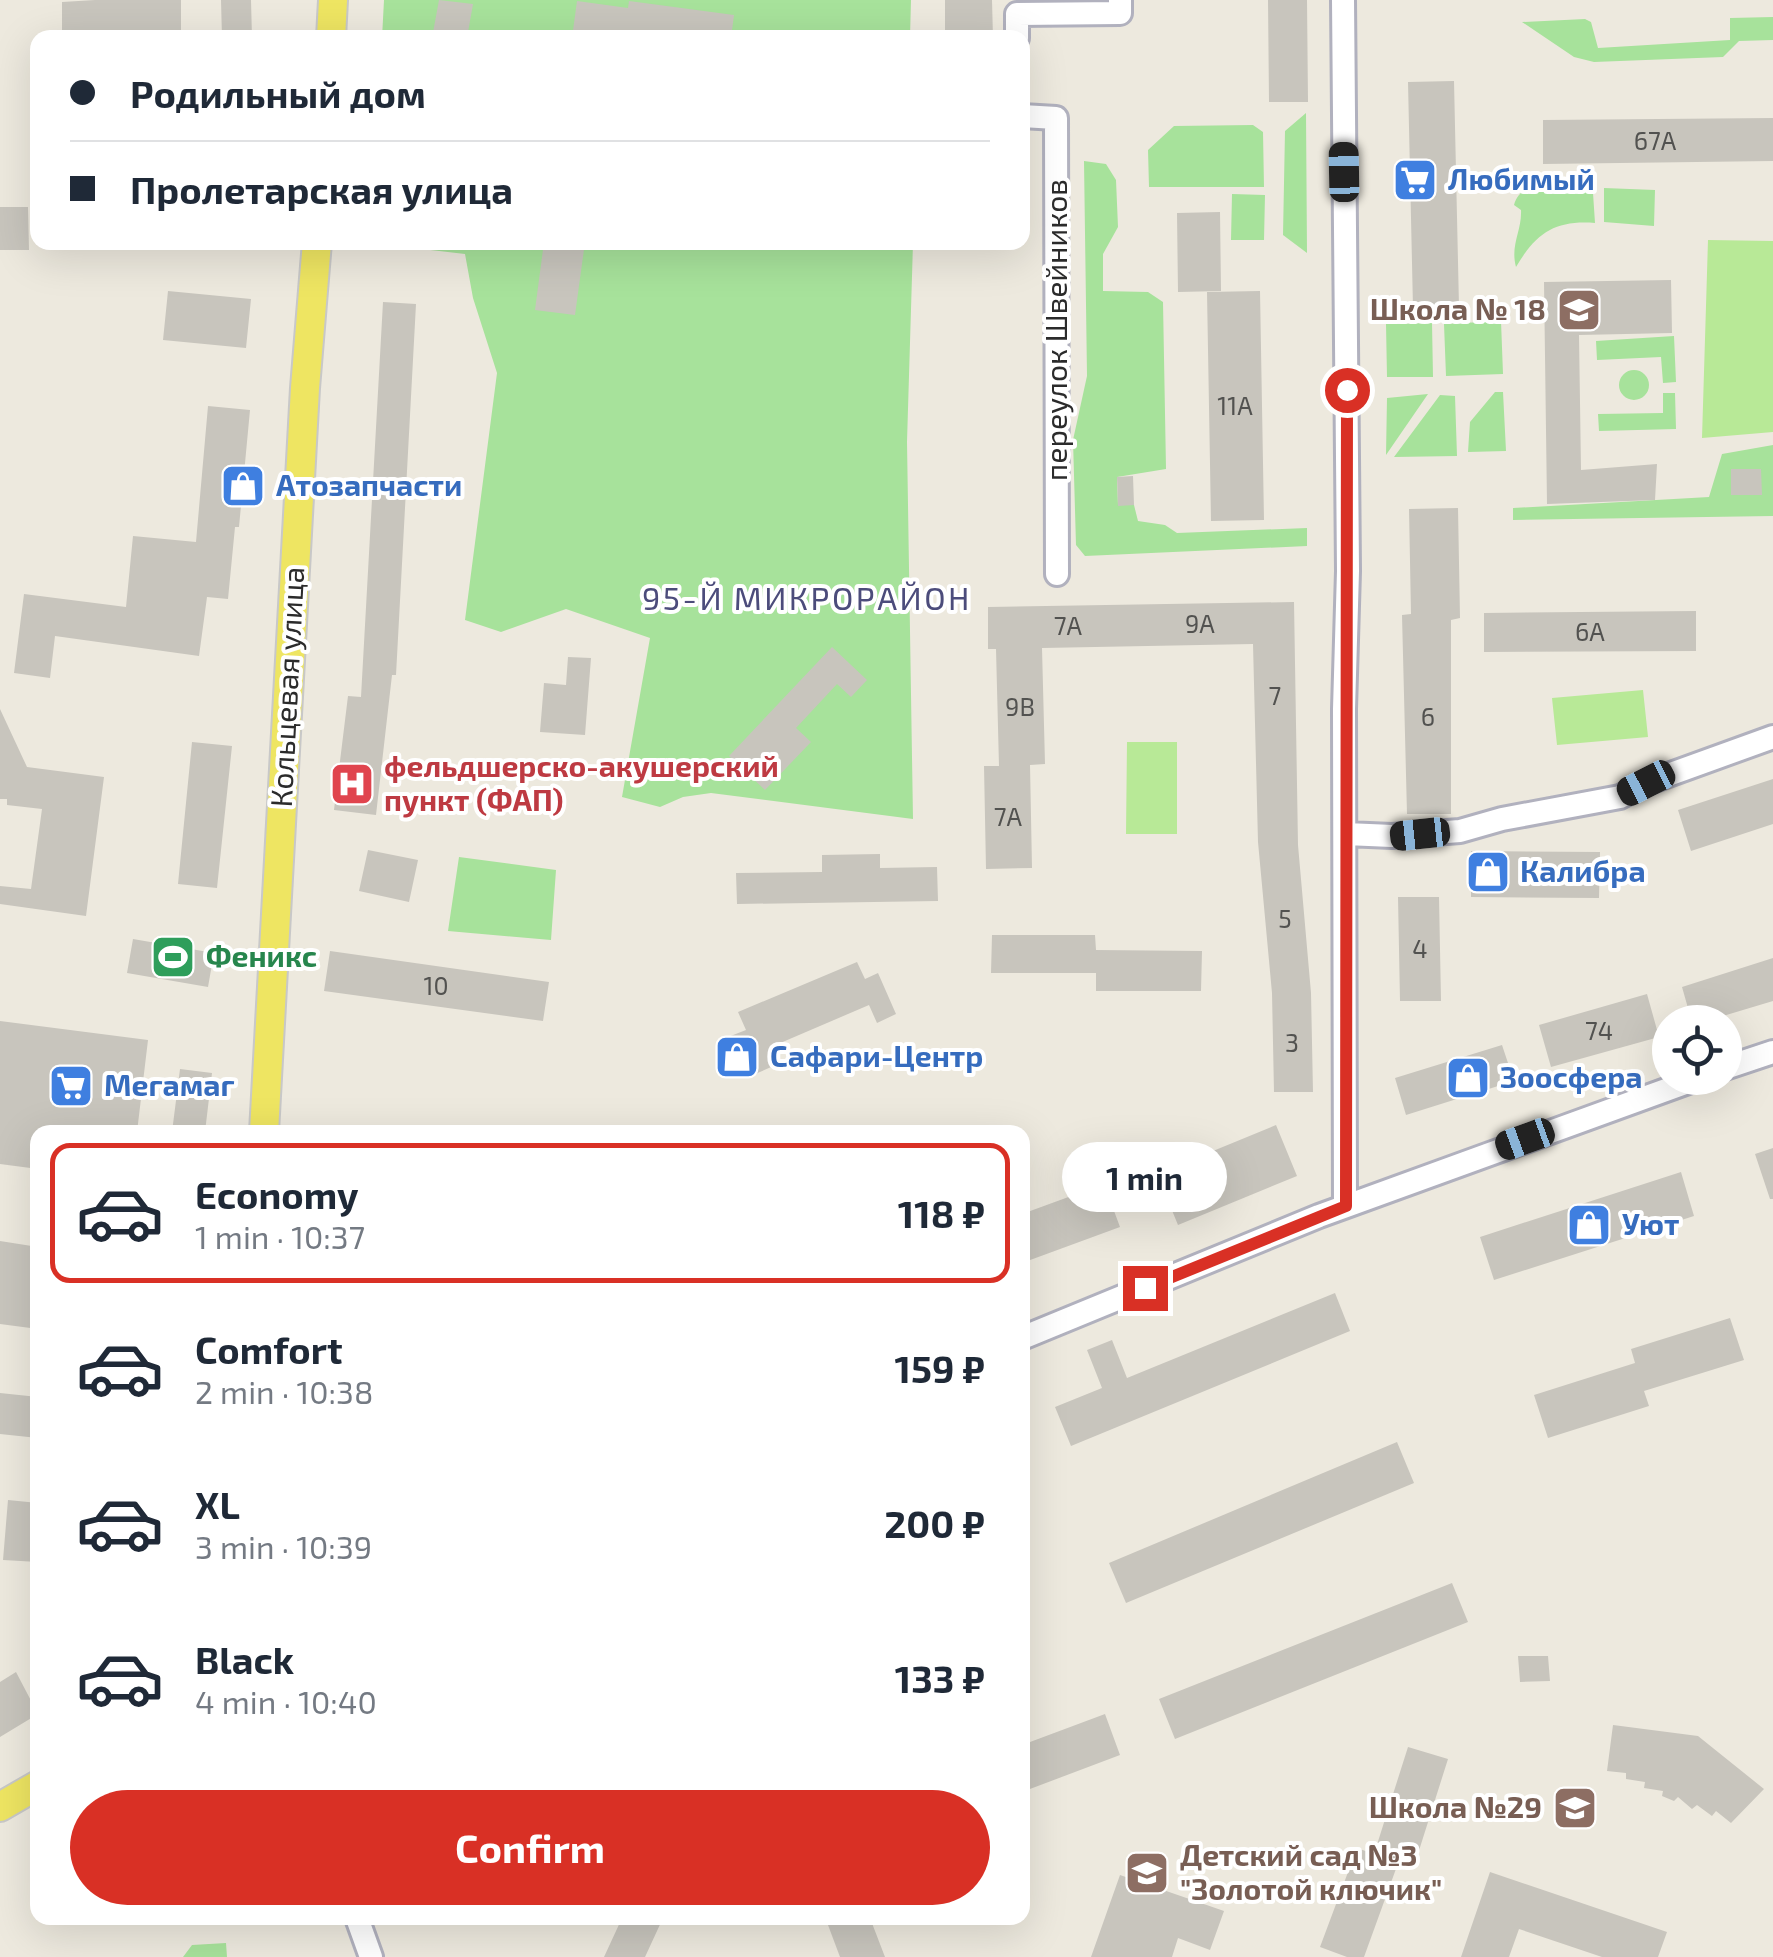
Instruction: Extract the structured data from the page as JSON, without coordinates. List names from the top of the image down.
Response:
{
  "streets": {
    "main road": ["Кольцевая улица"],
    "street": ["переулок Швейников"]
  },
  "districts": ["95-Й МИКРОРАЙОН"],
  "places": {
    "supermarket": ["Любимый", "Мегамаг"],
    "school or university": ["Школа № 18", "Школа №29", "Детский сад №3 \"Золотой ключик\""],
    "shop": [
      "Атозапчасти",
      "Калибра",
      "Сафари-Центр",
      "Зоосфера",
      "Уют"
    ],
    "hospital": ["фельдшерско-акушерский пункт (ФАП)"],
    "sports": ["Феникс"]
  },
  "house_numbers": [
    "67А",
    "11А",
    "9А",
    "7А",
    "6А",
    "7",
    "9В",
    "6",
    "7А",
    "5",
    "4",
    "10",
    "74",
    "3"
  ],
  "page": {
    "banner": ["Родильный дом", "Пролетарская улица"],
    "bubble": "1 min",
    "list": [
      {
        "name": "Economy",
        "note": "1 min · 10:37",
        "value": "118 ₽"
      },
      {
        "name": "Comfort",
        "note": "2 min · 10:38",
        "value": "159 ₽"
      },
      {
        "name": "XL",
        "note": "3 min · 10:39",
        "value": "200 ₽"
      },
      {
        "name": "Black",
        "note": "4 min · 10:40",
        "value": "133 ₽"
      }
    ],
    "buttons": "Confirm"
  }
}
